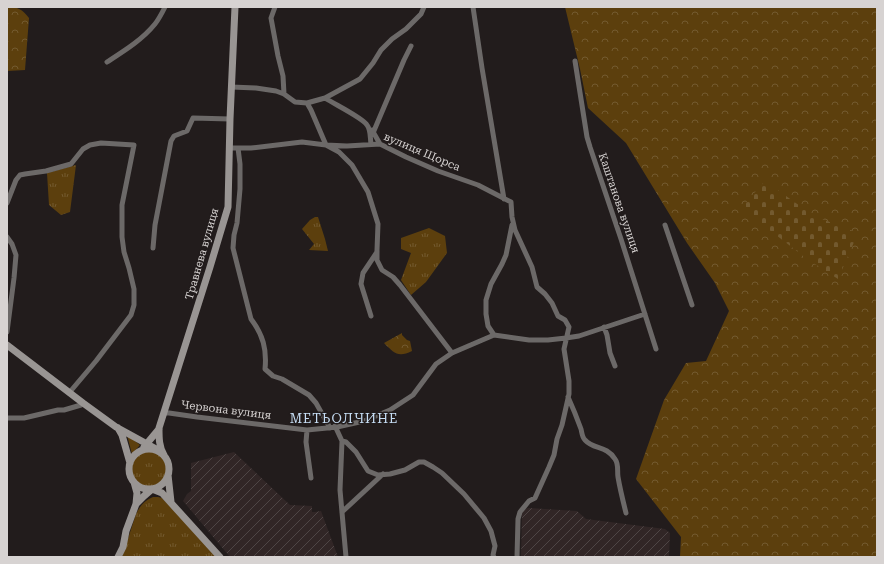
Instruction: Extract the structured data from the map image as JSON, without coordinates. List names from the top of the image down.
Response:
{
  "streets": {
    "street": [
      "вулиця Щорса",
      "Каштанова вулиця",
      "Травнева вулиця",
      "Червона вулиця"
    ]
  },
  "crossings": [
    ["вулиця Щорса", "Травнева вулиця"],
    ["Травнева вулиця", "Червона вулиця"]
  ],
  "districts": ["МЕТЬОЛЧИНЕ"]
}
